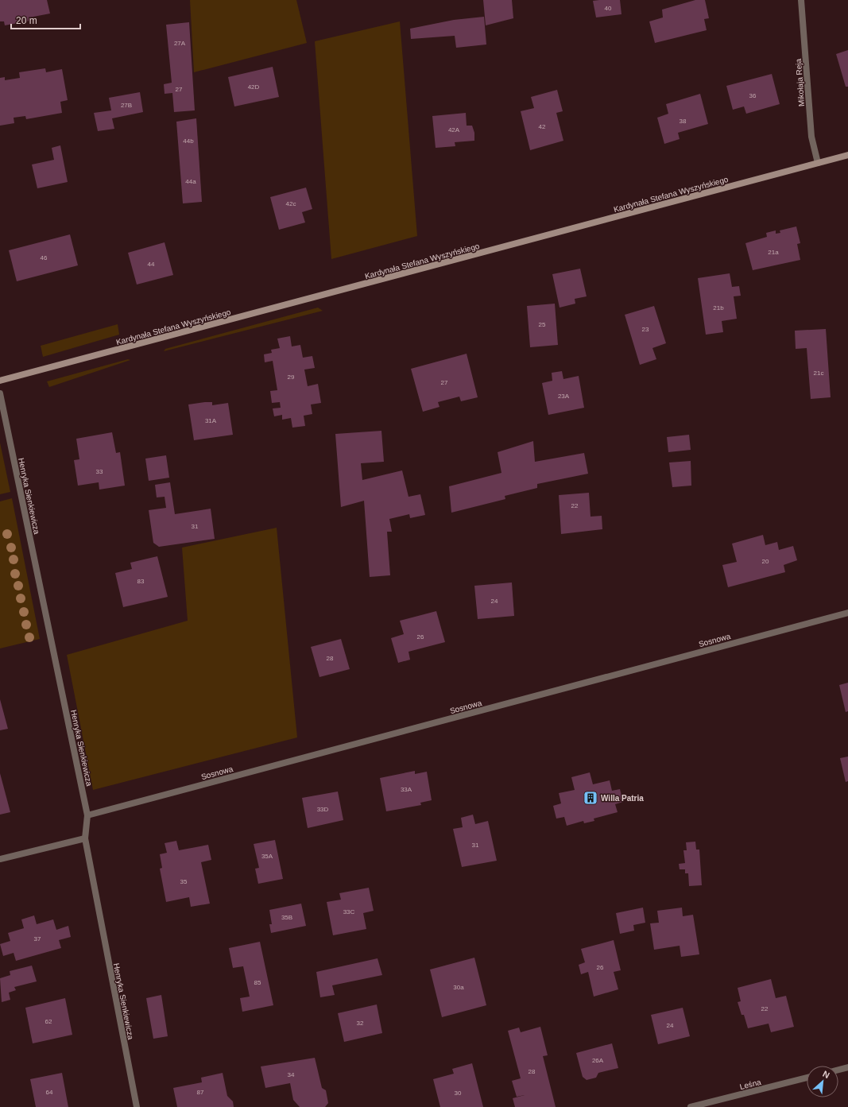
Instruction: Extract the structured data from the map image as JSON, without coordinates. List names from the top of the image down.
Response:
{
  "streets": {
    "street": [
      "Mikołaja Reja",
      "Kardynała Stefana Wyszyńskiego",
      "Henryka Sienkiewicza",
      "Sosnowa",
      "Leśna"
    ]
  },
  "crossings": [
    ["Mikołaja Reja", "Kardynała Stefana Wyszyńskiego"],
    ["Henryka Sienkiewicza", "Sosnowa"]
  ],
  "places": {
    "building": ["Willa Patria"]
  },
  "house_numbers": [
    "40",
    "27A",
    "42D",
    "27",
    "36",
    "27B",
    "38",
    "42",
    "42A",
    "44b",
    "44a",
    "42c",
    "21a",
    "46",
    "44",
    "21b",
    "25",
    "23",
    "21c",
    "29",
    "27",
    "23A",
    "31A",
    "33",
    "22",
    "31",
    "20",
    "83",
    "24",
    "26",
    "28",
    "33A",
    "33D",
    "31",
    "35A",
    "35",
    "33C",
    "35B",
    "37",
    "26",
    "85",
    "30a",
    "22",
    "62",
    "32",
    "24",
    "26A",
    "28",
    "34",
    "64",
    "87",
    "30"
  ],
  "scale_bar": "20 m",
  "north": "top right"
}
